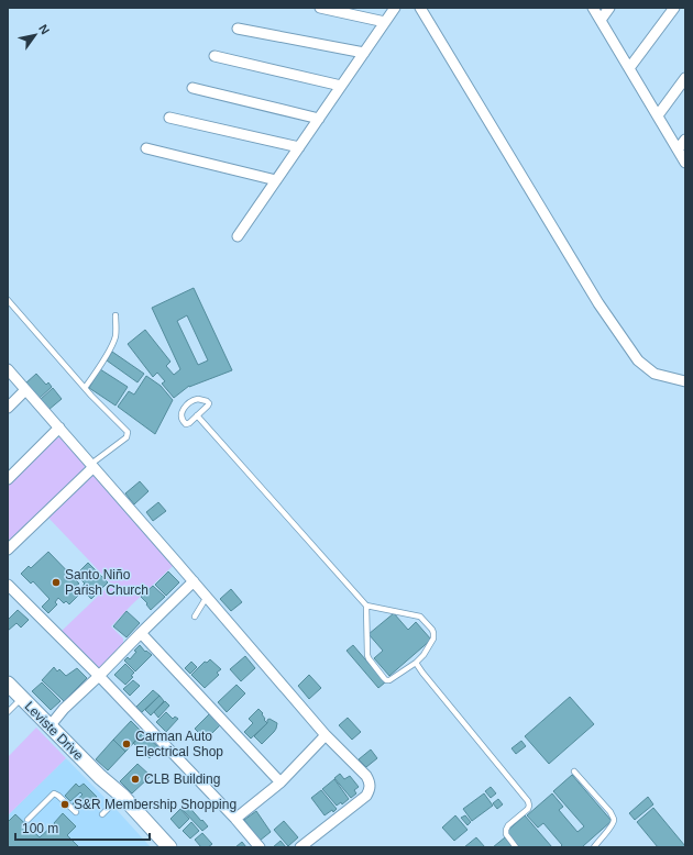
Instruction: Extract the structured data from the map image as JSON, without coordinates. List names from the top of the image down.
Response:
{
  "streets": {
    "main road": ["Leviste Drive"]
  },
  "places": [
    "Santo Niño Parish Church",
    "Carman Auto Electrical Shop",
    "CLB Building",
    "S&R Membership Shopping"
  ],
  "scale_bar": "100 m",
  "north": "top right"
}
